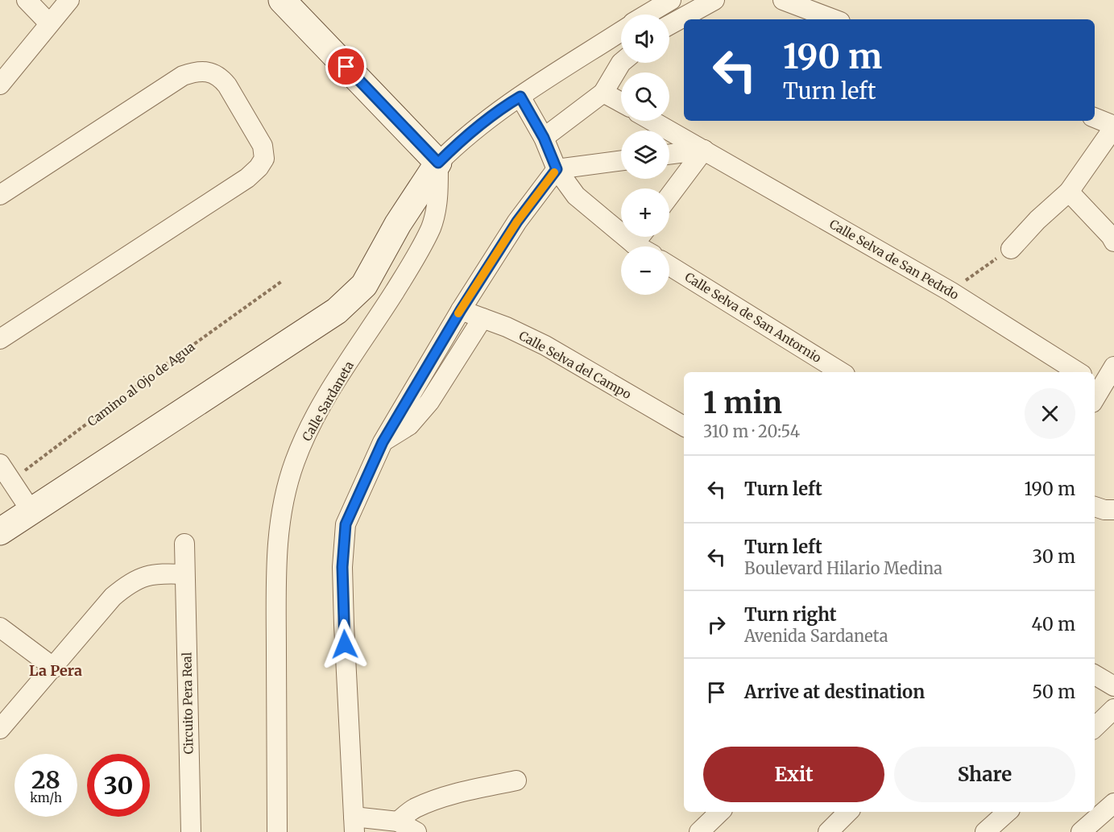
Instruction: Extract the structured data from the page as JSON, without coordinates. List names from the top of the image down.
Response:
{
  "streets": {
    "street": [
      "Calle Selva de San Pedrdo",
      "Calle Selva de San Antornio",
      "Calle Selva del Campo",
      "Calle Sardaneta",
      "Circuito Pera Real"
    ],
    "path": ["Camino al Ojo de Agua"]
  },
  "districts": ["La Pera"],
  "page": {
    "map_buttons": ["+", "−"],
    "turn": ["190 m", "Turn left"],
    "heading": ["1 min", "310 m · 20:54"],
    "list": [
      {
        "name": "Turn left",
        "value": "190 m"
      },
      {
        "name": "Turn left",
        "note": "Boulevard Hilario Medina",
        "value": "30 m"
      },
      {
        "name": "Turn right",
        "note": "Avenida Sardaneta",
        "value": "40 m"
      },
      {
        "name": "Arrive at destination",
        "value": "50 m"
      }
    ],
    "buttons": ["Exit", "Share"],
    "speed": "28 km/h",
    "limit": "30"
  }
}
